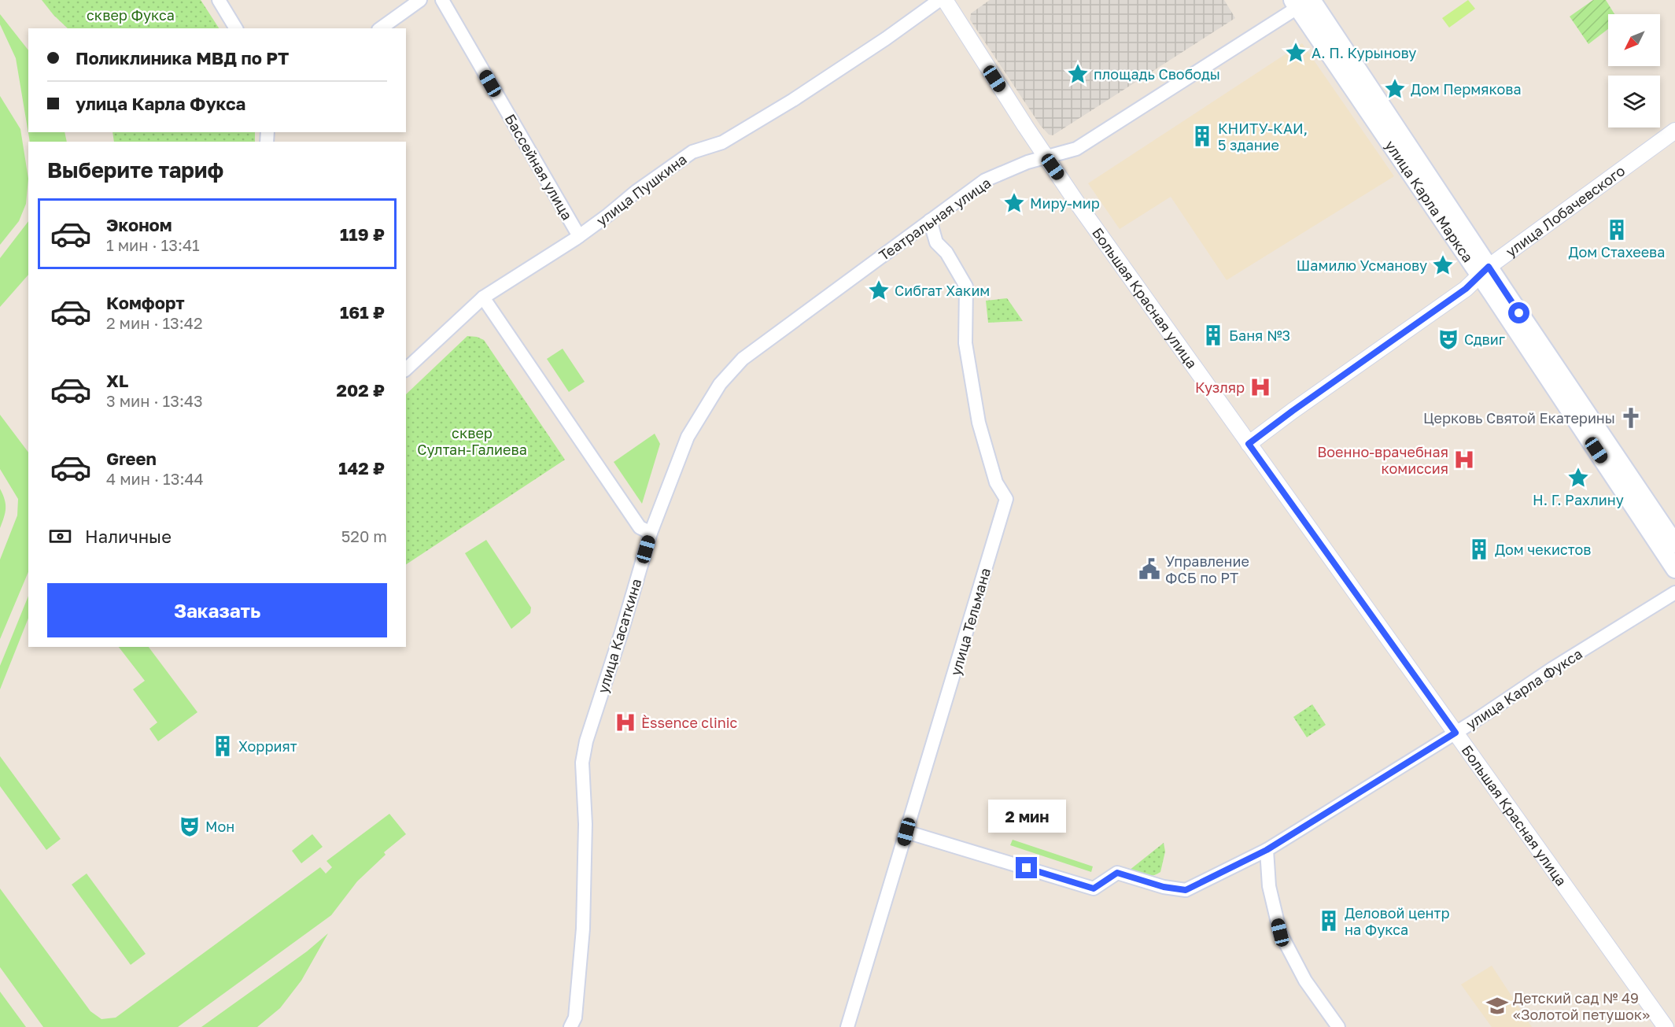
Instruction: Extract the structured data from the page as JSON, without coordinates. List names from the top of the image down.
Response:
{
  "streets": {
    "main road": ["улица Карла Маркса"],
    "street": [
      "Бассейная улица",
      "улица Пушкина",
      "улица Лобачевского",
      "Театральная улица",
      "Большая Красная улица",
      "улица Тельмана",
      "улица Касаткина",
      "улица Карла Фукса"
    ]
  },
  "crossings": [
    ["Бассейная улица", "улица Пушкина"],
    ["улица Карла Маркса", "улица Лобачевского"],
    ["улица Карла Маркса", "Театральная улица"],
    ["улица Лобачевского", "Большая Красная улица"],
    ["Театральная улица", "Большая Красная улица"],
    ["Театральная улица", "улица Тельмана"],
    ["Театральная улица", "улица Касаткина"],
    ["Большая Красная улица", "улица Карла Фукса"],
    ["улица Тельмана", "улица Карла Фукса"]
  ],
  "parks": ["cквер Фукса", "сквер Султан-Галиева"],
  "places": {
    "place": [
      "А. П. Курынову",
      "площадь Свободы",
      "Дом Пермякова",
      "Миру-мир",
      "Шамилю Усманову",
      "Сибгат Хаким",
      "Н. Г. Рахлину"
    ],
    "building": [
      "КНИТУ-КАИ, 5 здание",
      "Дом Стахеева",
      "Баня №3",
      "Дом чекистов",
      "Хоррият",
      "Деловой центр на Фукса"
    ],
    "theatre": ["Сдвиг", "Мон"],
    "hospital": ["Кузляр", "Военно-врачебная комиссия", "Èssence clinic"],
    "church": ["Церковь Святой Екатерины"],
    "public building": ["Управление ФСБ по РТ"],
    "school or university": ["Детский сад № 49 «Золотой петушок»"]
  },
  "north": "bottom left",
  "page": {
    "banner": ["Поликлиника МВД по РТ", "улица Карла Фукса"],
    "heading": "Выберите тариф",
    "list": [
      {
        "name": "Эконом",
        "note": "1 мин · 13:41",
        "value": "119 ₽"
      },
      {
        "name": "Комфорт",
        "note": "2 мин · 13:42",
        "value": "161 ₽"
      },
      {
        "name": "XL",
        "note": "3 мин · 13:43",
        "value": "202 ₽"
      },
      {
        "name": "Green",
        "note": "4 мин · 13:44",
        "value": "142 ₽"
      }
    ],
    "pay": ["Наличные", "520 m"],
    "buttons": "Заказать",
    "bubble": "2 мин"
  }
}
